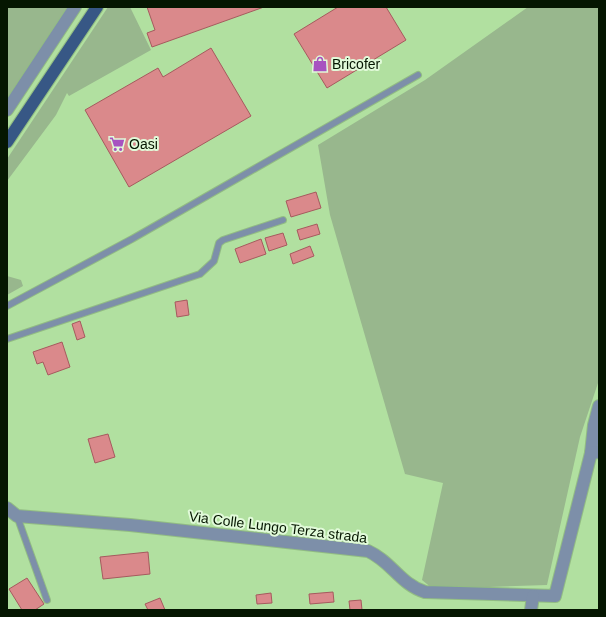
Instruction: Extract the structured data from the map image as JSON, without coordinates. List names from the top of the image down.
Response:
{
  "streets": {
    "street": ["Via Colle Lungo Terza strada"]
  },
  "places": {
    "shop": ["Bricofer"],
    "supermarket": ["Oasi"]
  }
}
